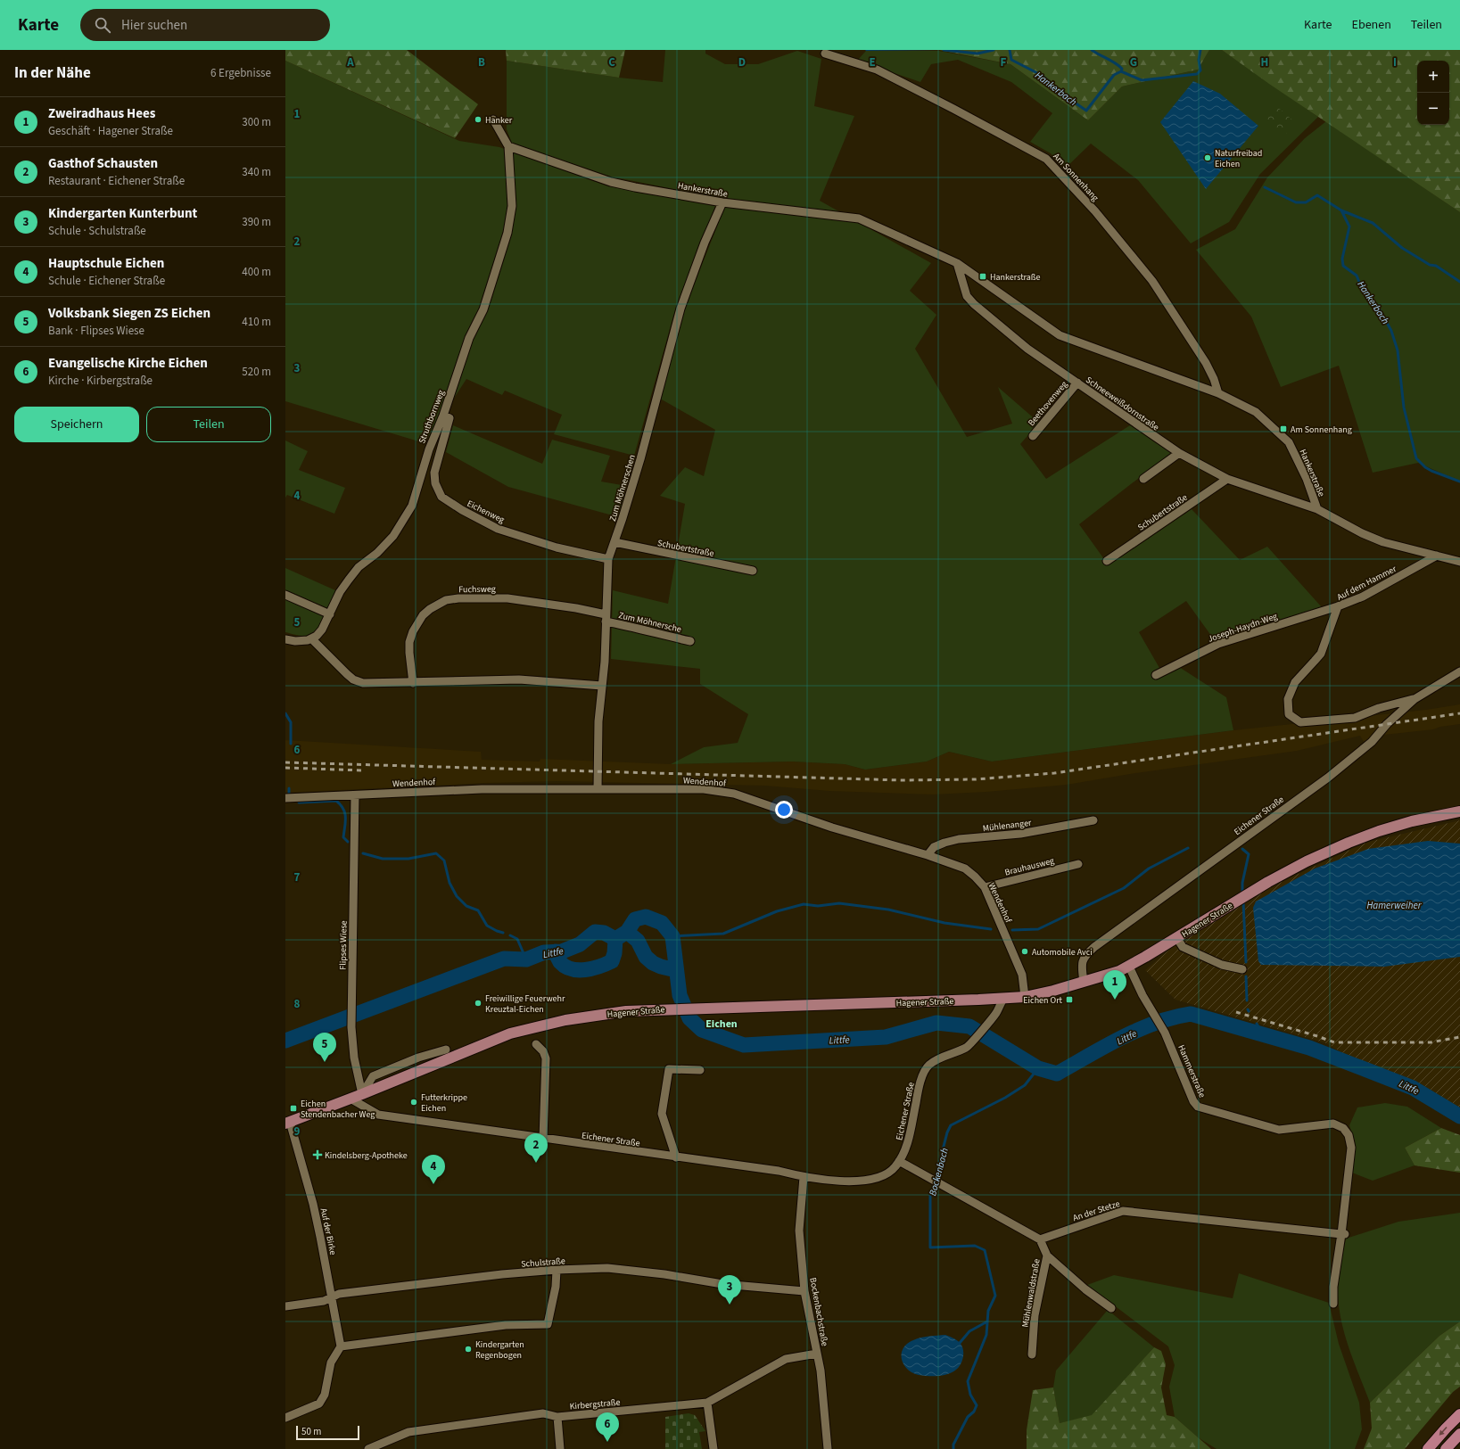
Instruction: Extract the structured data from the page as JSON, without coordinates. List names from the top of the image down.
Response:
{
  "streets": {
    "main road": ["Hagener Straße"],
    "street": [
      "Am Sonnenhang",
      "Hankerstraße",
      "Beethovenweg",
      "Schneeweißdornstraße",
      "Struthbornweg",
      "Zum Möhnerschen",
      "Eichenweg",
      "Schubertstraße",
      "Auf dem Hammer",
      "Fuchsweg",
      "Zum Möhnersche",
      "Joseph-Haydn-Weg",
      "Wendenhof",
      "Eichener Straße",
      "Mühlenanger",
      "Brauhausweg",
      "Flipses Wiese",
      "Hammerstraße",
      "An der Stetze",
      "Auf der Birke",
      "Schulstraße",
      "Mühlenwaldstraße",
      "Bockenbachstraße",
      "Kirbergstraße"
    ]
  },
  "crossings": [
    ["Am Sonnenhang", "Hankerstraße"],
    ["Hankerstraße", "Schneeweißdornstraße"],
    ["Hankerstraße", "Struthbornweg"],
    ["Hankerstraße", "Zum Möhnerschen"],
    ["Hankerstraße", "Auf dem Hammer"],
    ["Beethovenweg", "Schneeweißdornstraße"],
    ["Schneeweißdornstraße", "Schubertstraße"],
    ["Struthbornweg", "Eichenweg"],
    ["Zum Möhnerschen", "Eichenweg"],
    ["Zum Möhnerschen", "Schubertstraße"],
    ["Zum Möhnerschen", "Fuchsweg"],
    ["Zum Möhnerschen", "Zum Möhnersche"],
    ["Zum Möhnerschen", "Wendenhof"],
    ["Auf dem Hammer", "Joseph-Haydn-Weg"],
    ["Auf dem Hammer", "Eichener Straße"],
    ["Fuchsweg", "Zum Möhnersche"],
    ["Wendenhof", "Mühlenanger"],
    ["Wendenhof", "Brauhausweg"],
    ["Wendenhof", "Hagener Straße"],
    ["Wendenhof", "Flipses Wiese"],
    ["Eichener Straße", "Hagener Straße"],
    ["Eichener Straße", "Bockenbachstraße"],
    ["Hagener Straße", "Flipses Wiese"],
    ["Hagener Straße", "Hammerstraße"],
    ["Hagener Straße", "Auf der Birke"],
    ["Hammerstraße", "An der Stetze"],
    ["An der Stetze", "Mühlenwaldstraße"],
    ["Auf der Birke", "Schulstraße"],
    ["Schulstraße", "Bockenbachstraße"],
    ["Bockenbachstraße", "Kirbergstraße"]
  ],
  "districts": ["Eichen"],
  "water": [
    "Hankerbach",
    "Hamerweiher",
    "Littfe",
    "Bockenbach"
  ],
  "places": {
    "other": [
      "Hanker",
      "Naturfreibad Eichen",
      "Automobile Avci",
      "Freiwillige Feuerwehr Kreuztal-Eichen",
      "Futterkrippe Eichen",
      "Kindergarten Regenbogen"
    ],
    "transit": [
      "Hankerstraße",
      "Am Sonnenhang",
      "Eichen Ort",
      "Eichen Stendenbacher Weg"
    ],
    "health": ["Kindelsberg-Apotheke"]
  },
  "scale_bar": "50 m",
  "page": {
    "header": "Karte",
    "search": "Hier suchen",
    "nav": ["Karte", "Ebenen", "Teilen"],
    "heading": ["In der Nähe", "6 Ergebnisse"],
    "map_buttons": ["+", "−"],
    "list": [
      {
        "mark": "1",
        "name": "Zweiradhaus Hees",
        "note": "Geschäft · Hagener Straße",
        "value": "300 m"
      },
      {
        "mark": "2",
        "name": "Gasthof Schausten",
        "note": "Restaurant · Eichener Straße",
        "value": "340 m"
      },
      {
        "mark": "3",
        "name": "Kindergarten Kunterbunt",
        "note": "Schule · Schulstraße",
        "value": "390 m"
      },
      {
        "mark": "4",
        "name": "Hauptschule Eichen",
        "note": "Schule · Eichener Straße",
        "value": "400 m"
      },
      {
        "mark": "5",
        "name": "Volksbank Siegen ZS Eichen",
        "note": "Bank · Flipses Wiese",
        "value": "410 m"
      },
      {
        "mark": "6",
        "name": "Evangelische Kirche Eichen",
        "note": "Kirche · Kirbergstraße",
        "value": "520 m"
      }
    ],
    "buttons": ["Speichern", "Teilen"],
    "pins": [
      "1",
      "5",
      "2",
      "4",
      "3",
      "6"
    ],
    "scale": "50 m"
  },
  "grid": {
    "columns": [
      "A",
      "B",
      "C",
      "D",
      "E",
      "F",
      "G",
      "H",
      "I"
    ],
    "rows": [
      "1",
      "2",
      "3",
      "4",
      "5",
      "6",
      "7",
      "8",
      "9"
    ]
  }
}
